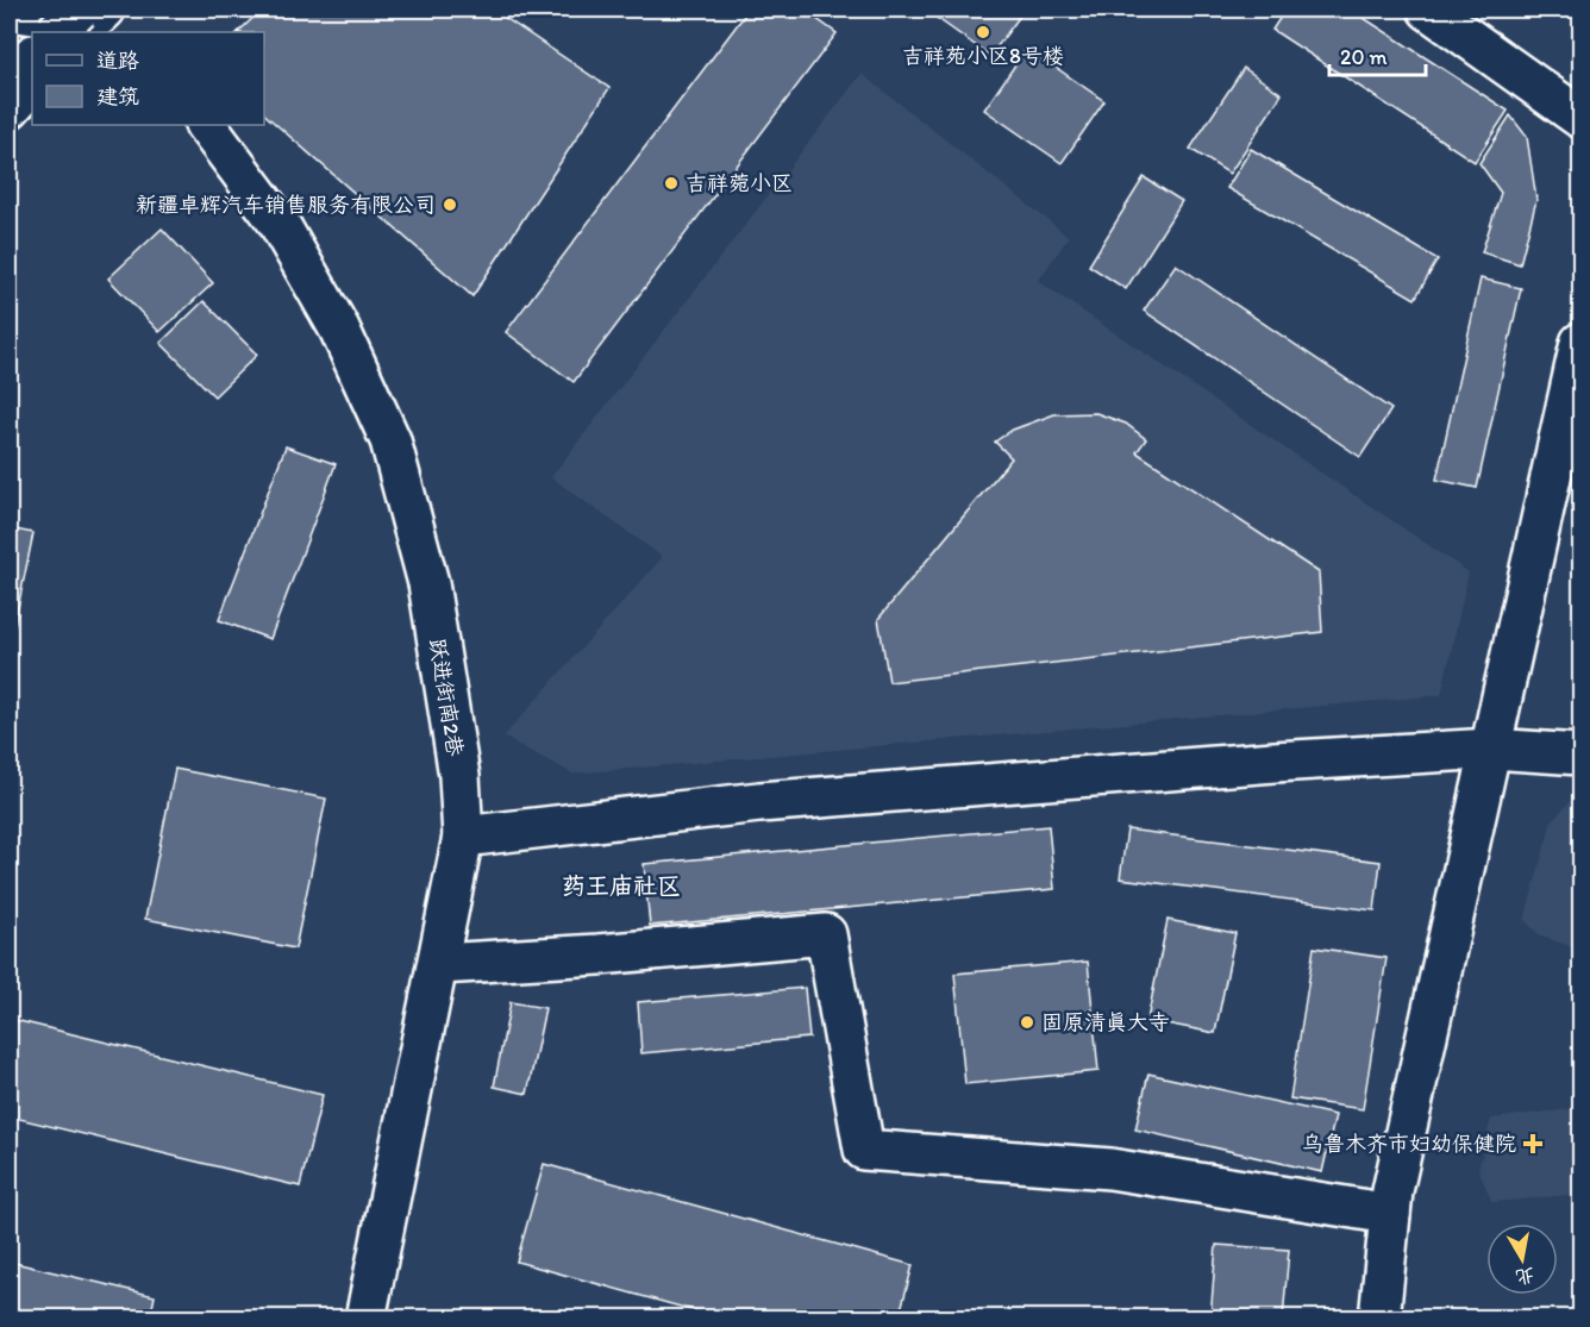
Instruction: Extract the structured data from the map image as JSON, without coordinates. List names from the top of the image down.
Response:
{
  "streets": {
    "main road": ["跃进街南2巷"]
  },
  "districts": ["药王庙社区"],
  "places": {
    "other": [
      "吉祥苑小区8号楼",
      "吉祥菀小区",
      "新疆卓辉汽车销售服务有限公司",
      "固原清真大寺"
    ],
    "health": ["乌鲁木齐市妇幼保健院"]
  },
  "legend": ["道路", "建筑"],
  "scale_bar": "20 m",
  "north": "bottom"
}
